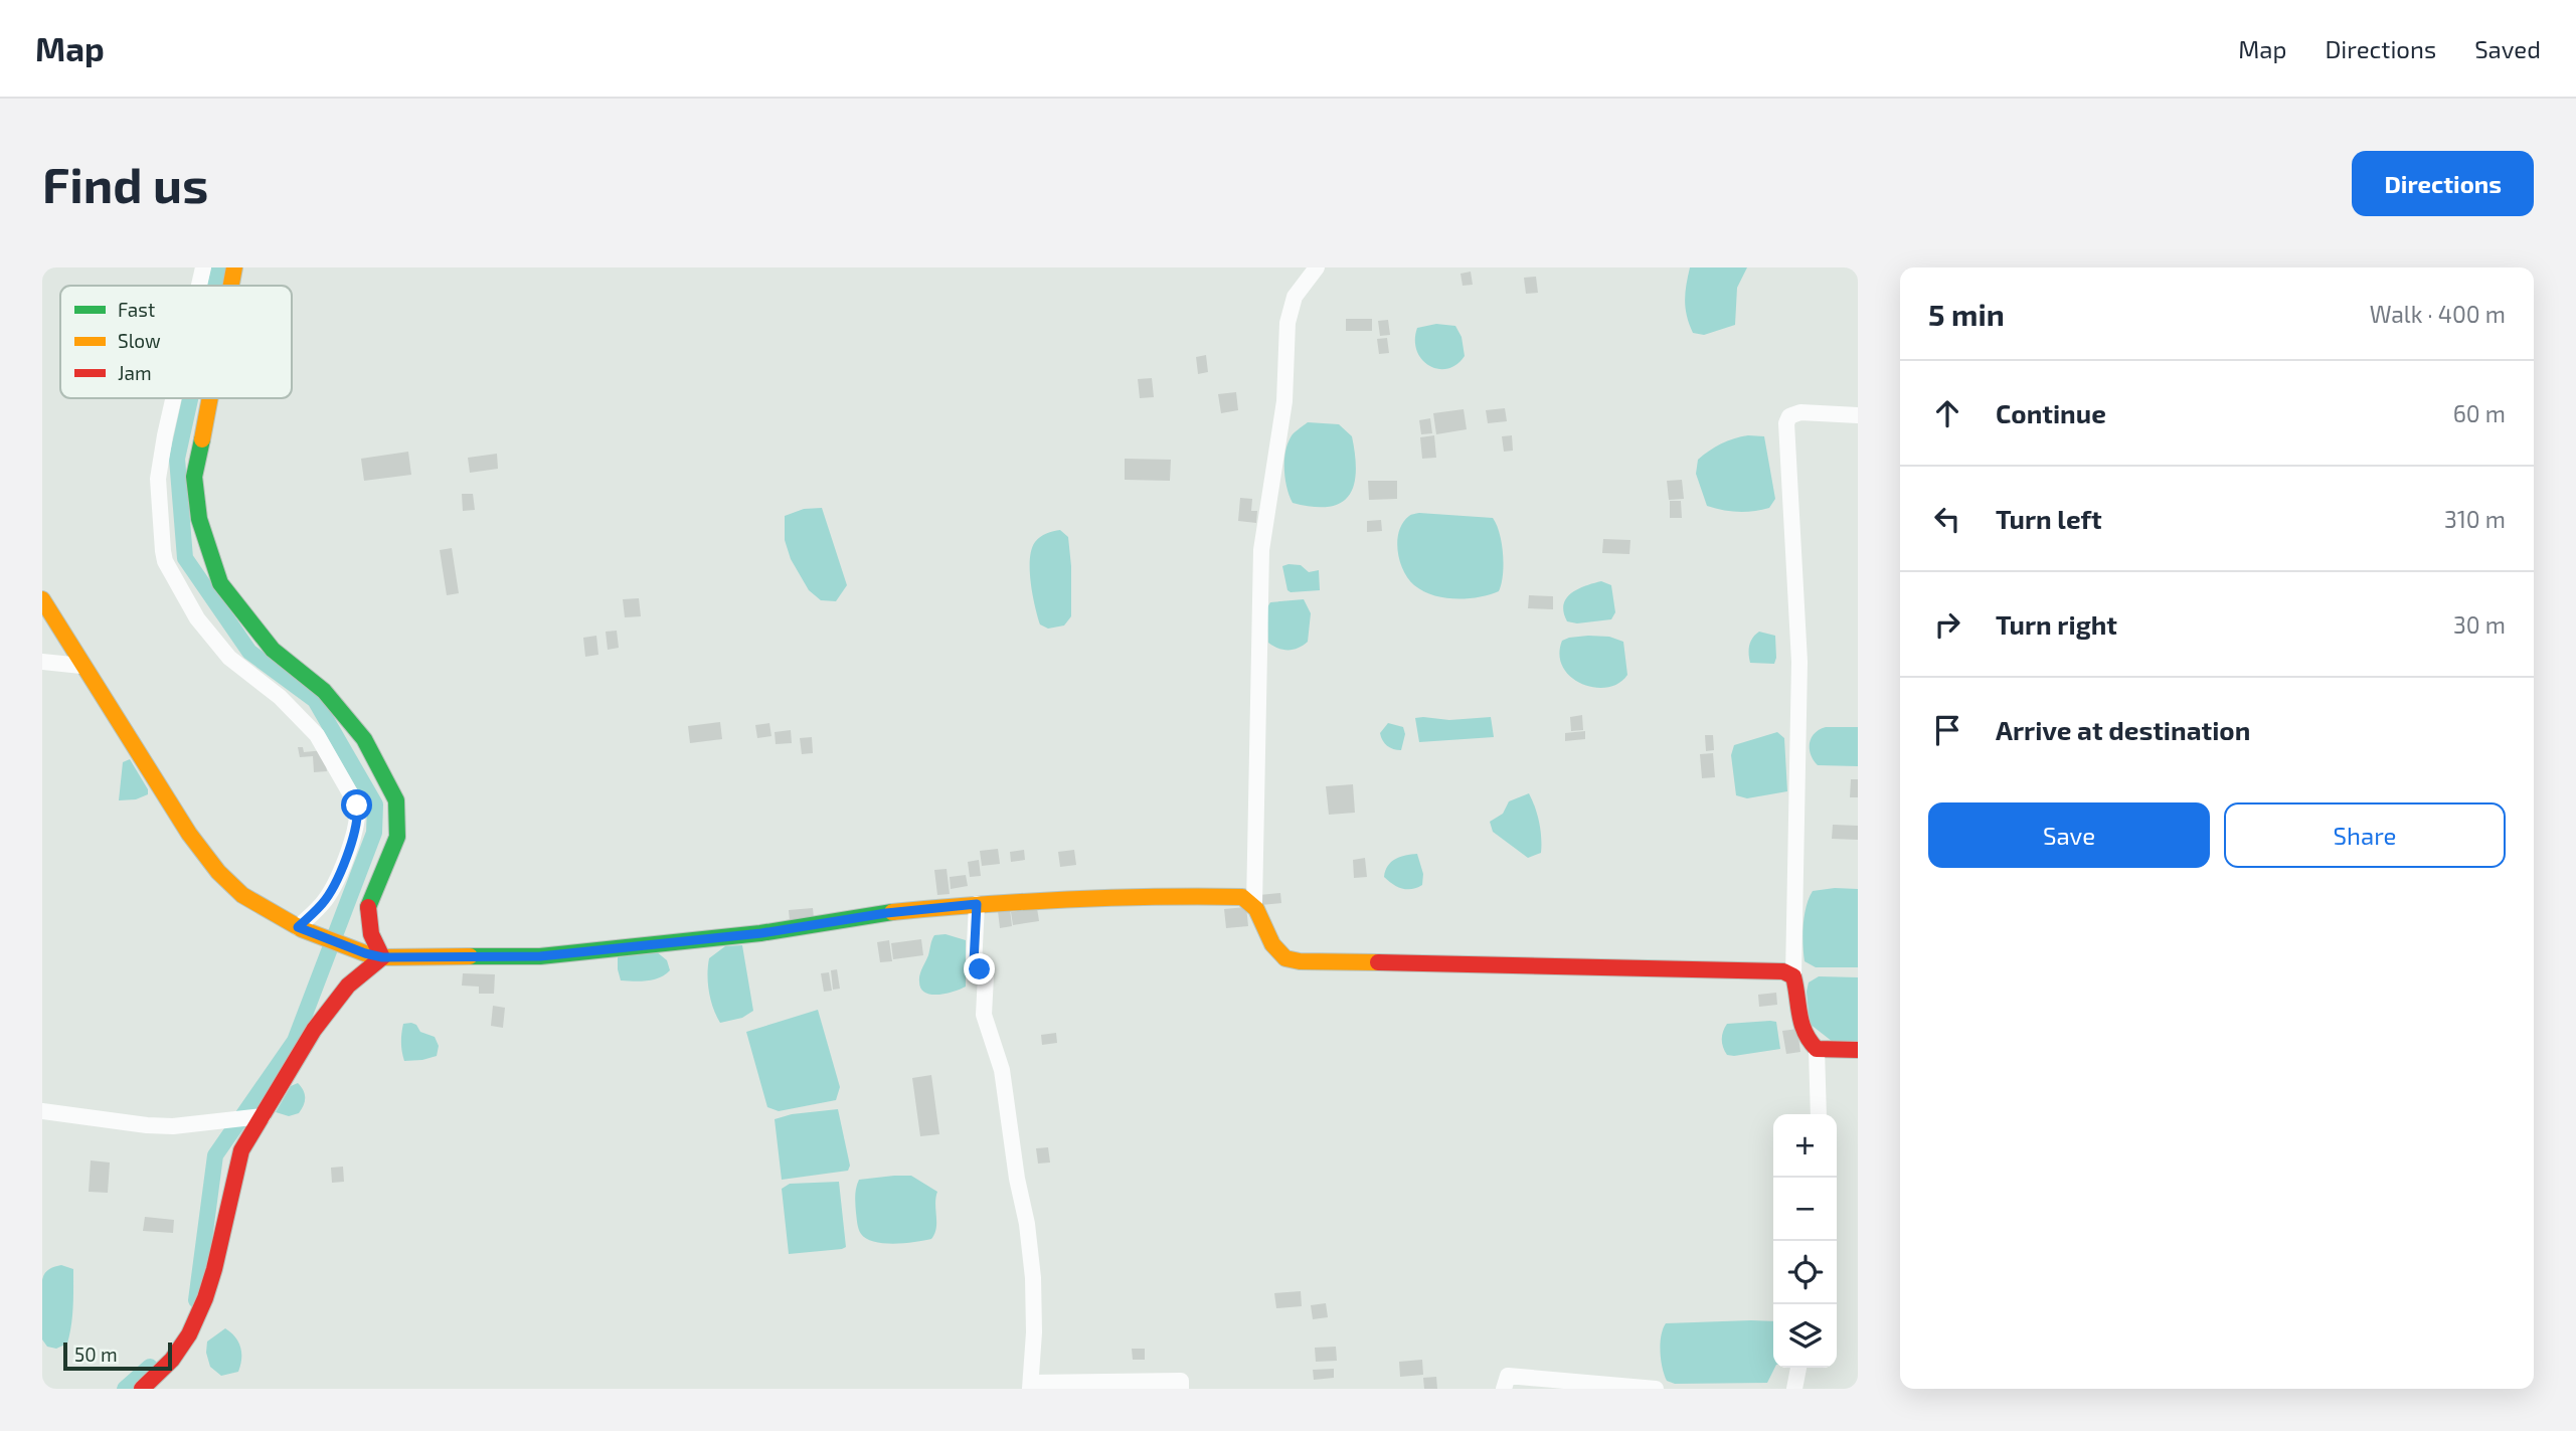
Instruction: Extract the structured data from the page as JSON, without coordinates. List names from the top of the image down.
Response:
{
  "legend": ["Fast", "Slow", "Jam"],
  "scale_bar": "50 m",
  "page": {
    "header": "Map",
    "nav": ["Map", "Directions", "Saved"],
    "buttons": [
      "Directions",
      ["Save", "Share"]
    ],
    "title": "Find us",
    "heading": ["5 min", "Walk · 400 m"],
    "list": [
      ["Continue", "60 m"],
      ["Turn left", "310 m"],
      ["Turn right", "30 m"],
      "Arrive at destination"
    ],
    "map_buttons": ["+", "−"],
    "scale": "50 m"
  }
}
